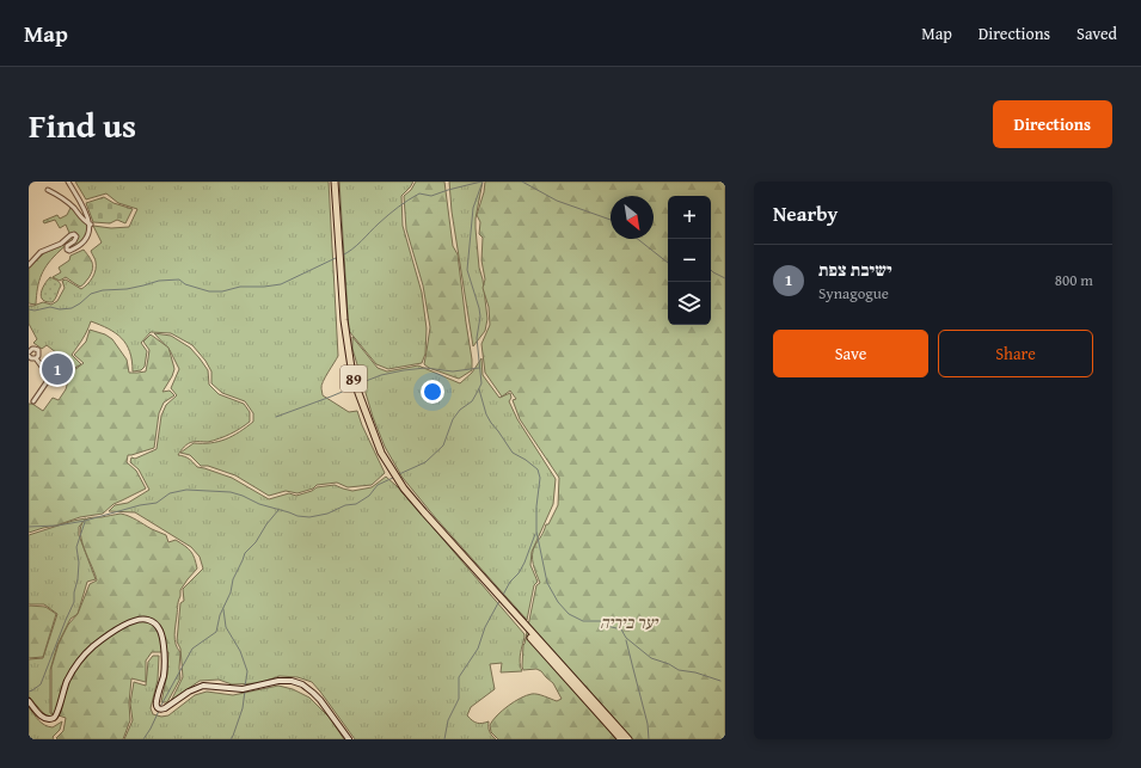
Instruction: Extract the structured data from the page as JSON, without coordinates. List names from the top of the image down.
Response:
{
  "streets": {
    "highway": ["89"]
  },
  "parks": ["יער ביריה"],
  "north": "bottom right",
  "page": {
    "header": "Map",
    "nav": ["Map", "Directions", "Saved"],
    "title": "Find us",
    "buttons": [
      "Directions",
      ["Save", "Share"]
    ],
    "heading": "Nearby",
    "map_buttons": ["+", "−"],
    "list": [
      {
        "mark": "1",
        "name": "ישיבת צפת",
        "note": "Synagogue",
        "value": "800 m"
      }
    ],
    "pins": "1"
  }
}
